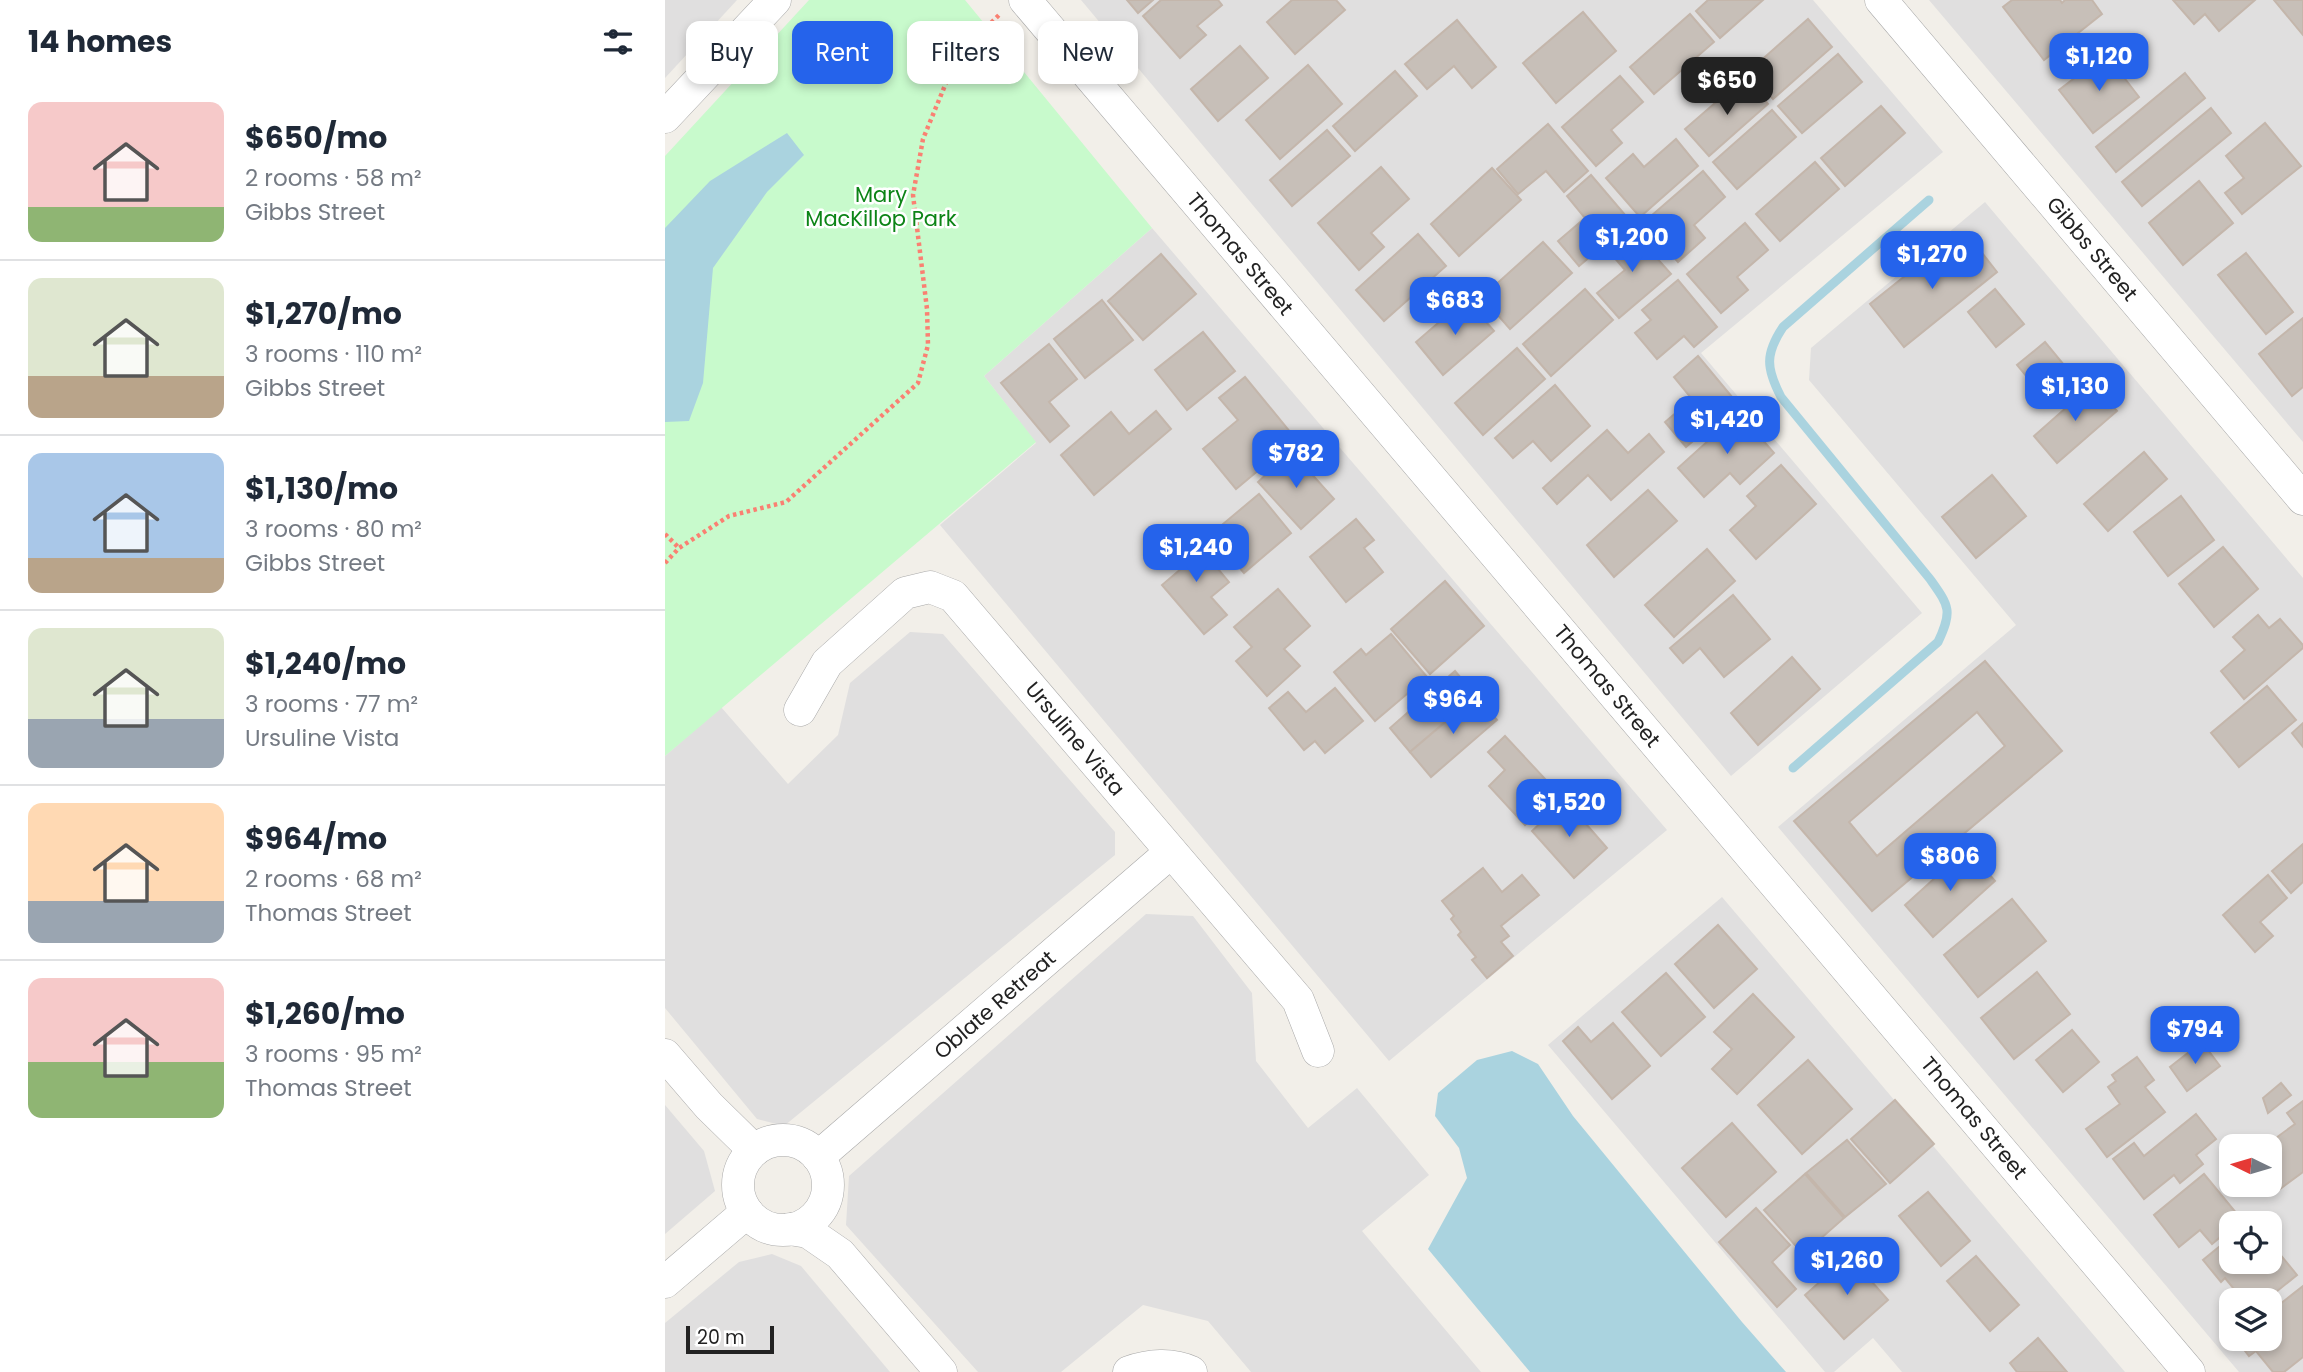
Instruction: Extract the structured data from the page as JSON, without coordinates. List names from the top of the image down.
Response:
{
  "streets": {
    "street": [
      "Gibbs Street",
      "Thomas Street",
      "Ursuline Vista",
      "Oblate Retreat"
    ]
  },
  "crossings": [
    ["Ursuline Vista", "Oblate Retreat"]
  ],
  "parks": ["Mary MacKillop Park"],
  "scale_bar": "20 m",
  "north": "left",
  "page": {
    "heading": "14 homes",
    "chip": [
      "Buy",
      "Rent",
      "Filters",
      "New"
    ],
    "price": [
      "$1,120",
      "$650",
      "$1,200",
      "$1,270",
      "$683",
      "$1,130",
      "$1,420",
      "$782",
      "$1,240",
      "$964",
      "$1,520",
      "$806",
      "$794",
      "$1,260"
    ],
    "list": [
      {
        "name": "$650/mo",
        "note": "2 rooms · 58 m² · Gibbs Street"
      },
      {
        "name": "$1,270/mo",
        "note": "3 rooms · 110 m² · Gibbs Street"
      },
      {
        "name": "$1,130/mo",
        "note": "3 rooms · 80 m² · Gibbs Street"
      },
      {
        "name": "$1,240/mo",
        "note": "3 rooms · 77 m² · Ursuline Vista"
      },
      {
        "name": "$964/mo",
        "note": "2 rooms · 68 m² · Thomas Street"
      },
      {
        "name": "$1,260/mo",
        "note": "3 rooms · 95 m² · Thomas Street"
      }
    ],
    "scale": "20 m"
  }
}
